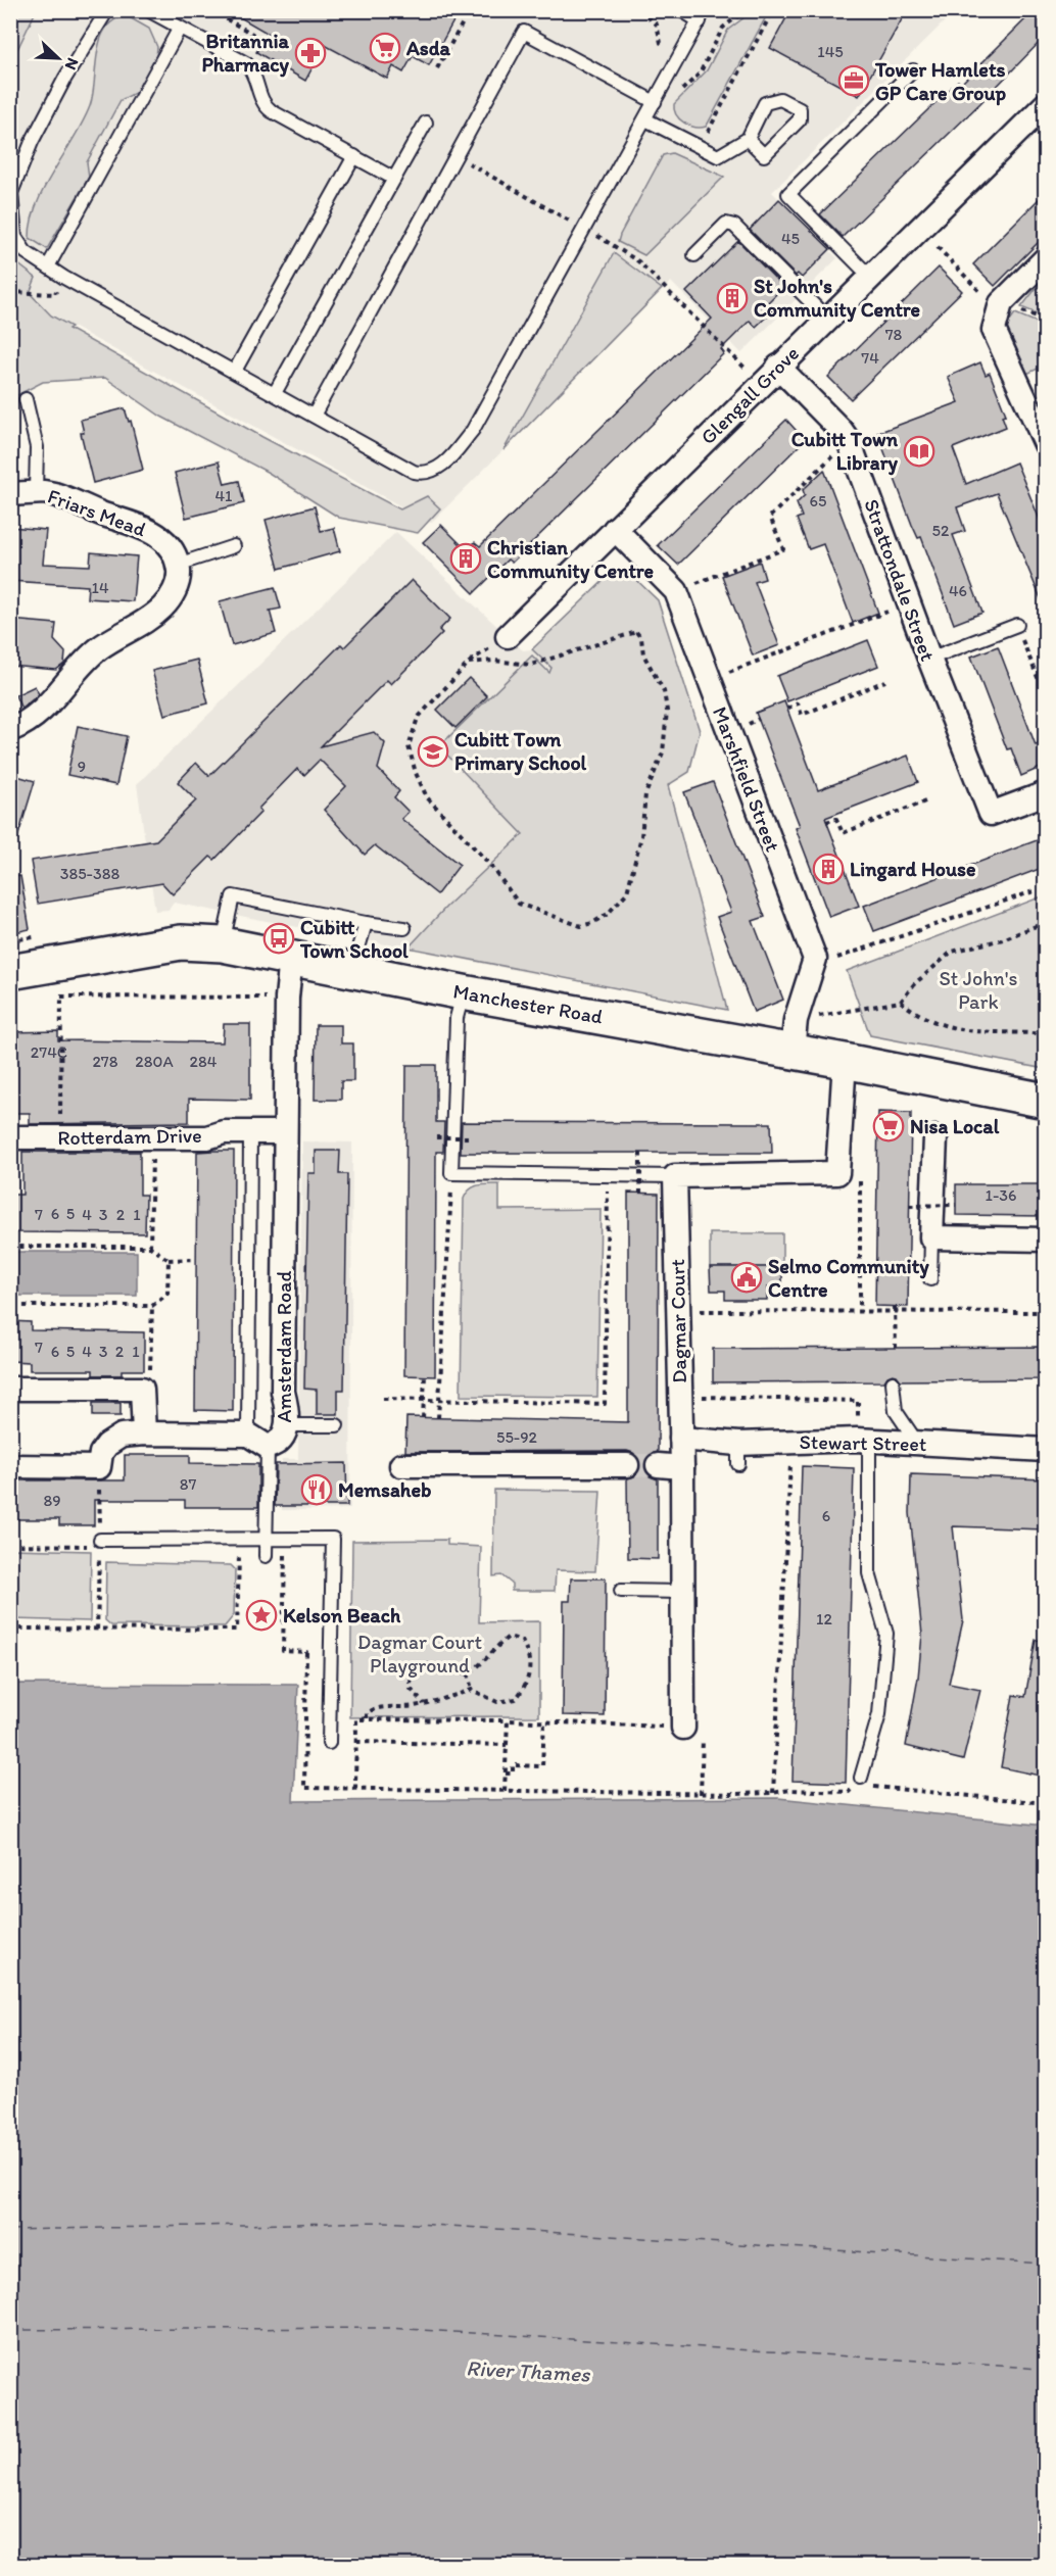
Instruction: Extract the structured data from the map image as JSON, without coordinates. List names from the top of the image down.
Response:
{
  "streets": {
    "main road": ["Manchester Road"],
    "street": [
      "Glengall Grove",
      "Friars Mead",
      "Strattondale Street",
      "Marshfield Street",
      "Rotterdam Drive",
      "Dagmar Court",
      "Amsterdam Road",
      "Stewart Street"
    ]
  },
  "crossings": [
    ["Glengall Grove", "Strattondale Street"],
    ["Glengall Grove", "Marshfield Street"],
    ["Manchester Road", "Amsterdam Road"],
    ["Rotterdam Drive", "Amsterdam Road"],
    ["Dagmar Court", "Stewart Street"]
  ],
  "water": ["River Thames"],
  "parks": ["St John's Park", "Dagmar Court Playground"],
  "places": {
    "supermarket": ["Asda", "Nisa Local"],
    "pharmacy": ["Britannia Pharmacy"],
    "office": ["Tower Hamlets GP Care Group"],
    "building": ["St John's Community Centre", "Christian Community Centre", "Lingard House"],
    "library": ["Cubitt Town Library"],
    "school or university": ["Cubitt Town Primary School"],
    "bus stop": ["Cubitt Town School"],
    "public building": ["Selmo Community Centre"],
    "restaurant": ["Memsaheb"],
    "place": ["Kelson Beach"]
  },
  "house_numbers": [
    "145",
    "45",
    "78",
    "74",
    "41",
    "65",
    "52",
    "14",
    "46",
    "9",
    "385-388",
    "274C",
    "278",
    "280A",
    "284",
    "1-36",
    "6",
    "5",
    "7",
    "4",
    "3",
    "2",
    "1",
    "7",
    "6",
    "5",
    "4",
    "3",
    "2",
    "1",
    "55-92",
    "87",
    "89",
    "6",
    "12"
  ],
  "north": "bottom right"
}
